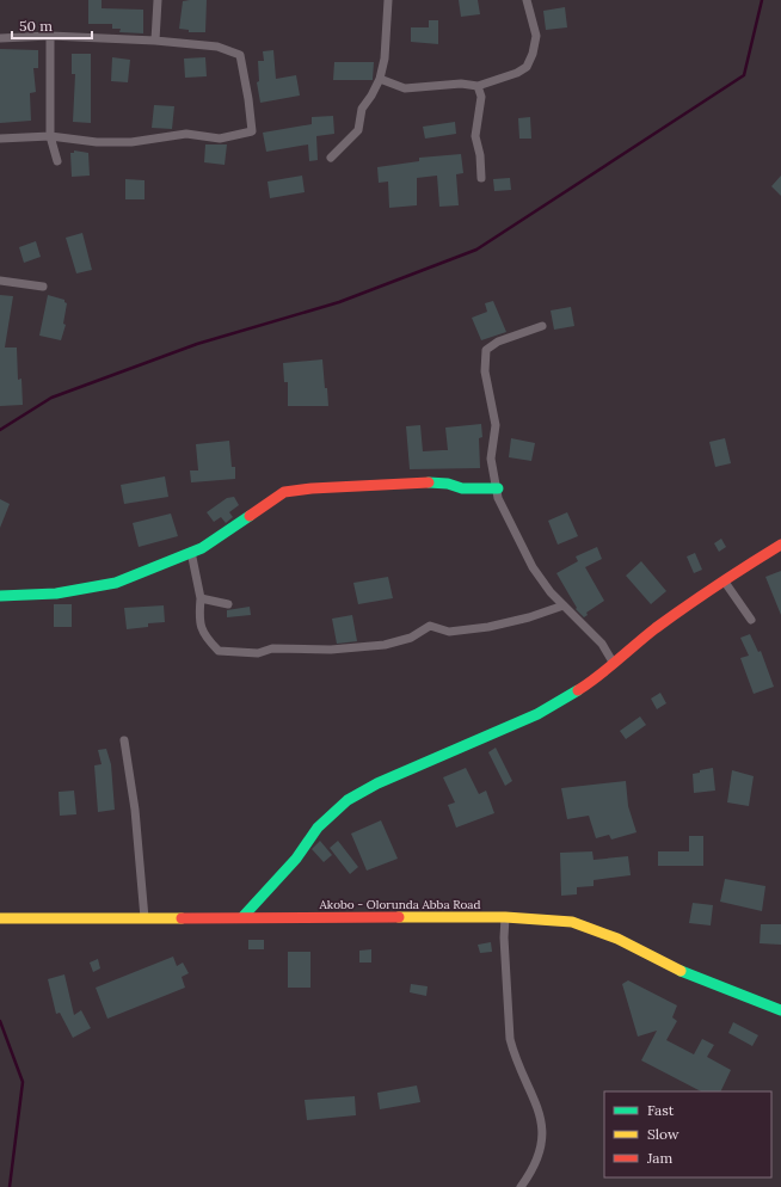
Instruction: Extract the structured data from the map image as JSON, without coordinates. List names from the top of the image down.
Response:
{
  "streets": {
    "street": ["Akobo - Olorunda Abba Road"]
  },
  "legend": ["Fast", "Slow", "Jam"],
  "scale_bar": "50 m"
}
